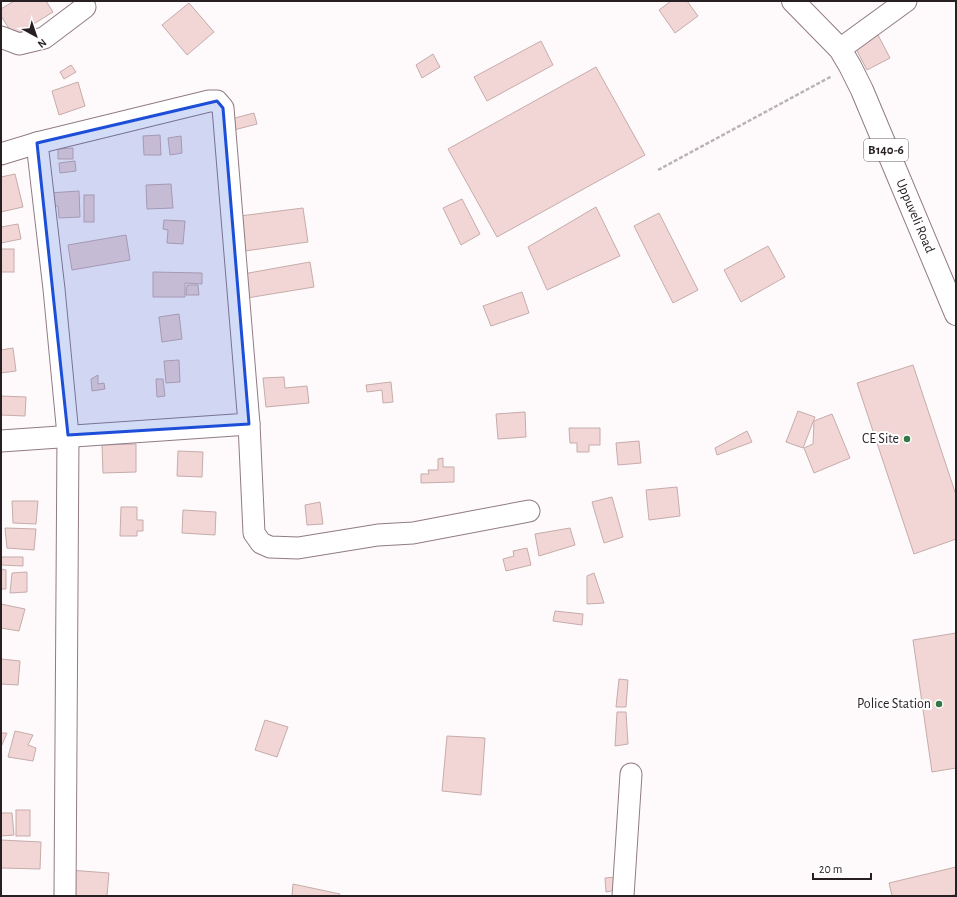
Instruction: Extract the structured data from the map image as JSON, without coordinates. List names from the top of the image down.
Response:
{
  "streets": {
    "main road": ["B140-6", "Uppuveli Road"]
  },
  "places": ["CE Site", "Police Station"],
  "scale_bar": "20 m",
  "north": "bottom right"
}
